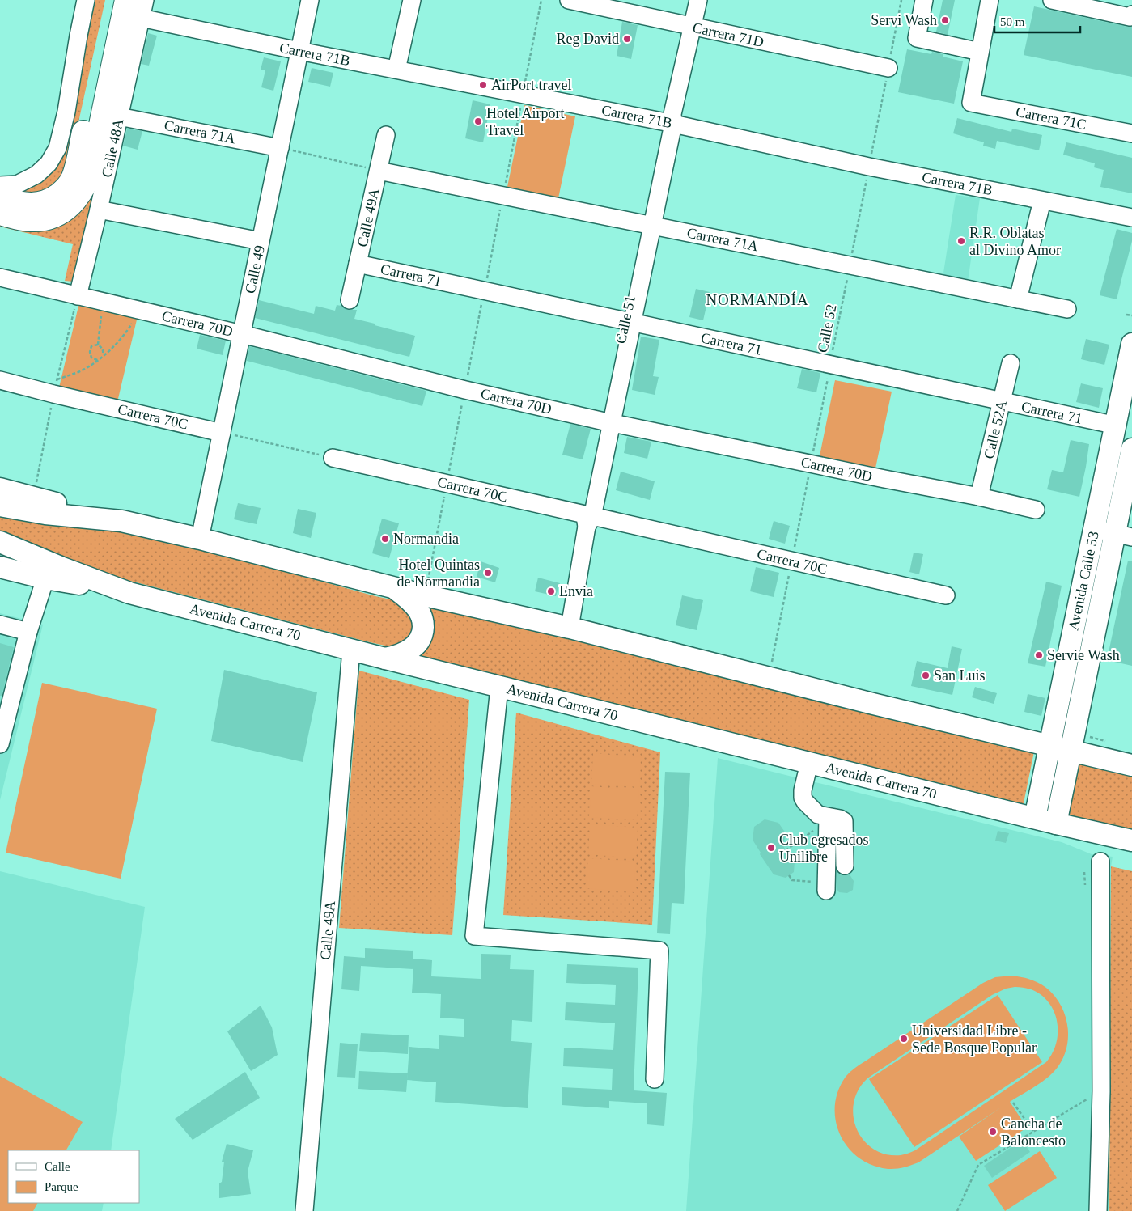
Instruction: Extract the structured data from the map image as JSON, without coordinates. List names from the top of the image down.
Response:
{
  "streets": {
    "main road": ["Avenida Calle 53", "Avenida Carrera 70"],
    "street": [
      "Carrera 71D",
      "Carrera 71B",
      "Carrera 71C",
      "Carrera 71A",
      "Calle 48A",
      "Calle 49A",
      "Calle 49",
      "Carrera 71",
      "Calle 51",
      "Carrera 70D",
      "Carrera 70C",
      "Calle 52A"
    ],
    "path": ["Calle 52"]
  },
  "crossings": [
    ["Carrera 71D", "Calle 51"],
    ["Carrera 71D", "Calle 52"],
    ["Carrera 71B", "Calle 48A"],
    ["Carrera 71B", "Calle 49"],
    ["Carrera 71B", "Calle 51"],
    ["Carrera 71B", "Calle 52"],
    ["Carrera 71A", "Calle 48A"],
    ["Carrera 71A", "Calle 49A"],
    ["Carrera 71A", "Calle 49"],
    ["Carrera 71A", "Calle 51"],
    ["Carrera 71A", "Calle 52"],
    ["Calle 48A", "Carrera 70D"],
    ["Calle 49A", "Carrera 71"],
    ["Calle 49A", "Avenida Carrera 70"],
    ["Calle 49", "Carrera 70D"],
    ["Calle 49", "Carrera 70C"],
    ["Carrera 71", "Calle 51"],
    ["Carrera 71", "Calle 52"],
    ["Carrera 71", "Calle 52A"],
    ["Calle 51", "Carrera 70D"],
    ["Calle 51", "Carrera 70C"],
    ["Carrera 70D", "Calle 52"],
    ["Carrera 70D", "Calle 52A"],
    ["Calle 52", "Carrera 70C"],
    ["Avenida Calle 53", "Avenida Carrera 70"]
  ],
  "districts": ["NORMANDÍA"],
  "places": [
    "Servi Wash",
    "Reg David",
    "AirPort travel",
    "Hotel Airport Travel",
    "R.R. Oblatas al Divino Amor",
    "Normandia",
    "Hotel Quintas de Normandia",
    "Envia",
    "Servie Wash",
    "San Luis",
    "Club egresados Unilibre",
    "Universidad Libre - Sede Bosque Popular",
    "Cancha de Baloncesto"
  ],
  "legend": ["Calle", "Parque"],
  "scale_bar": "50 m"
}
